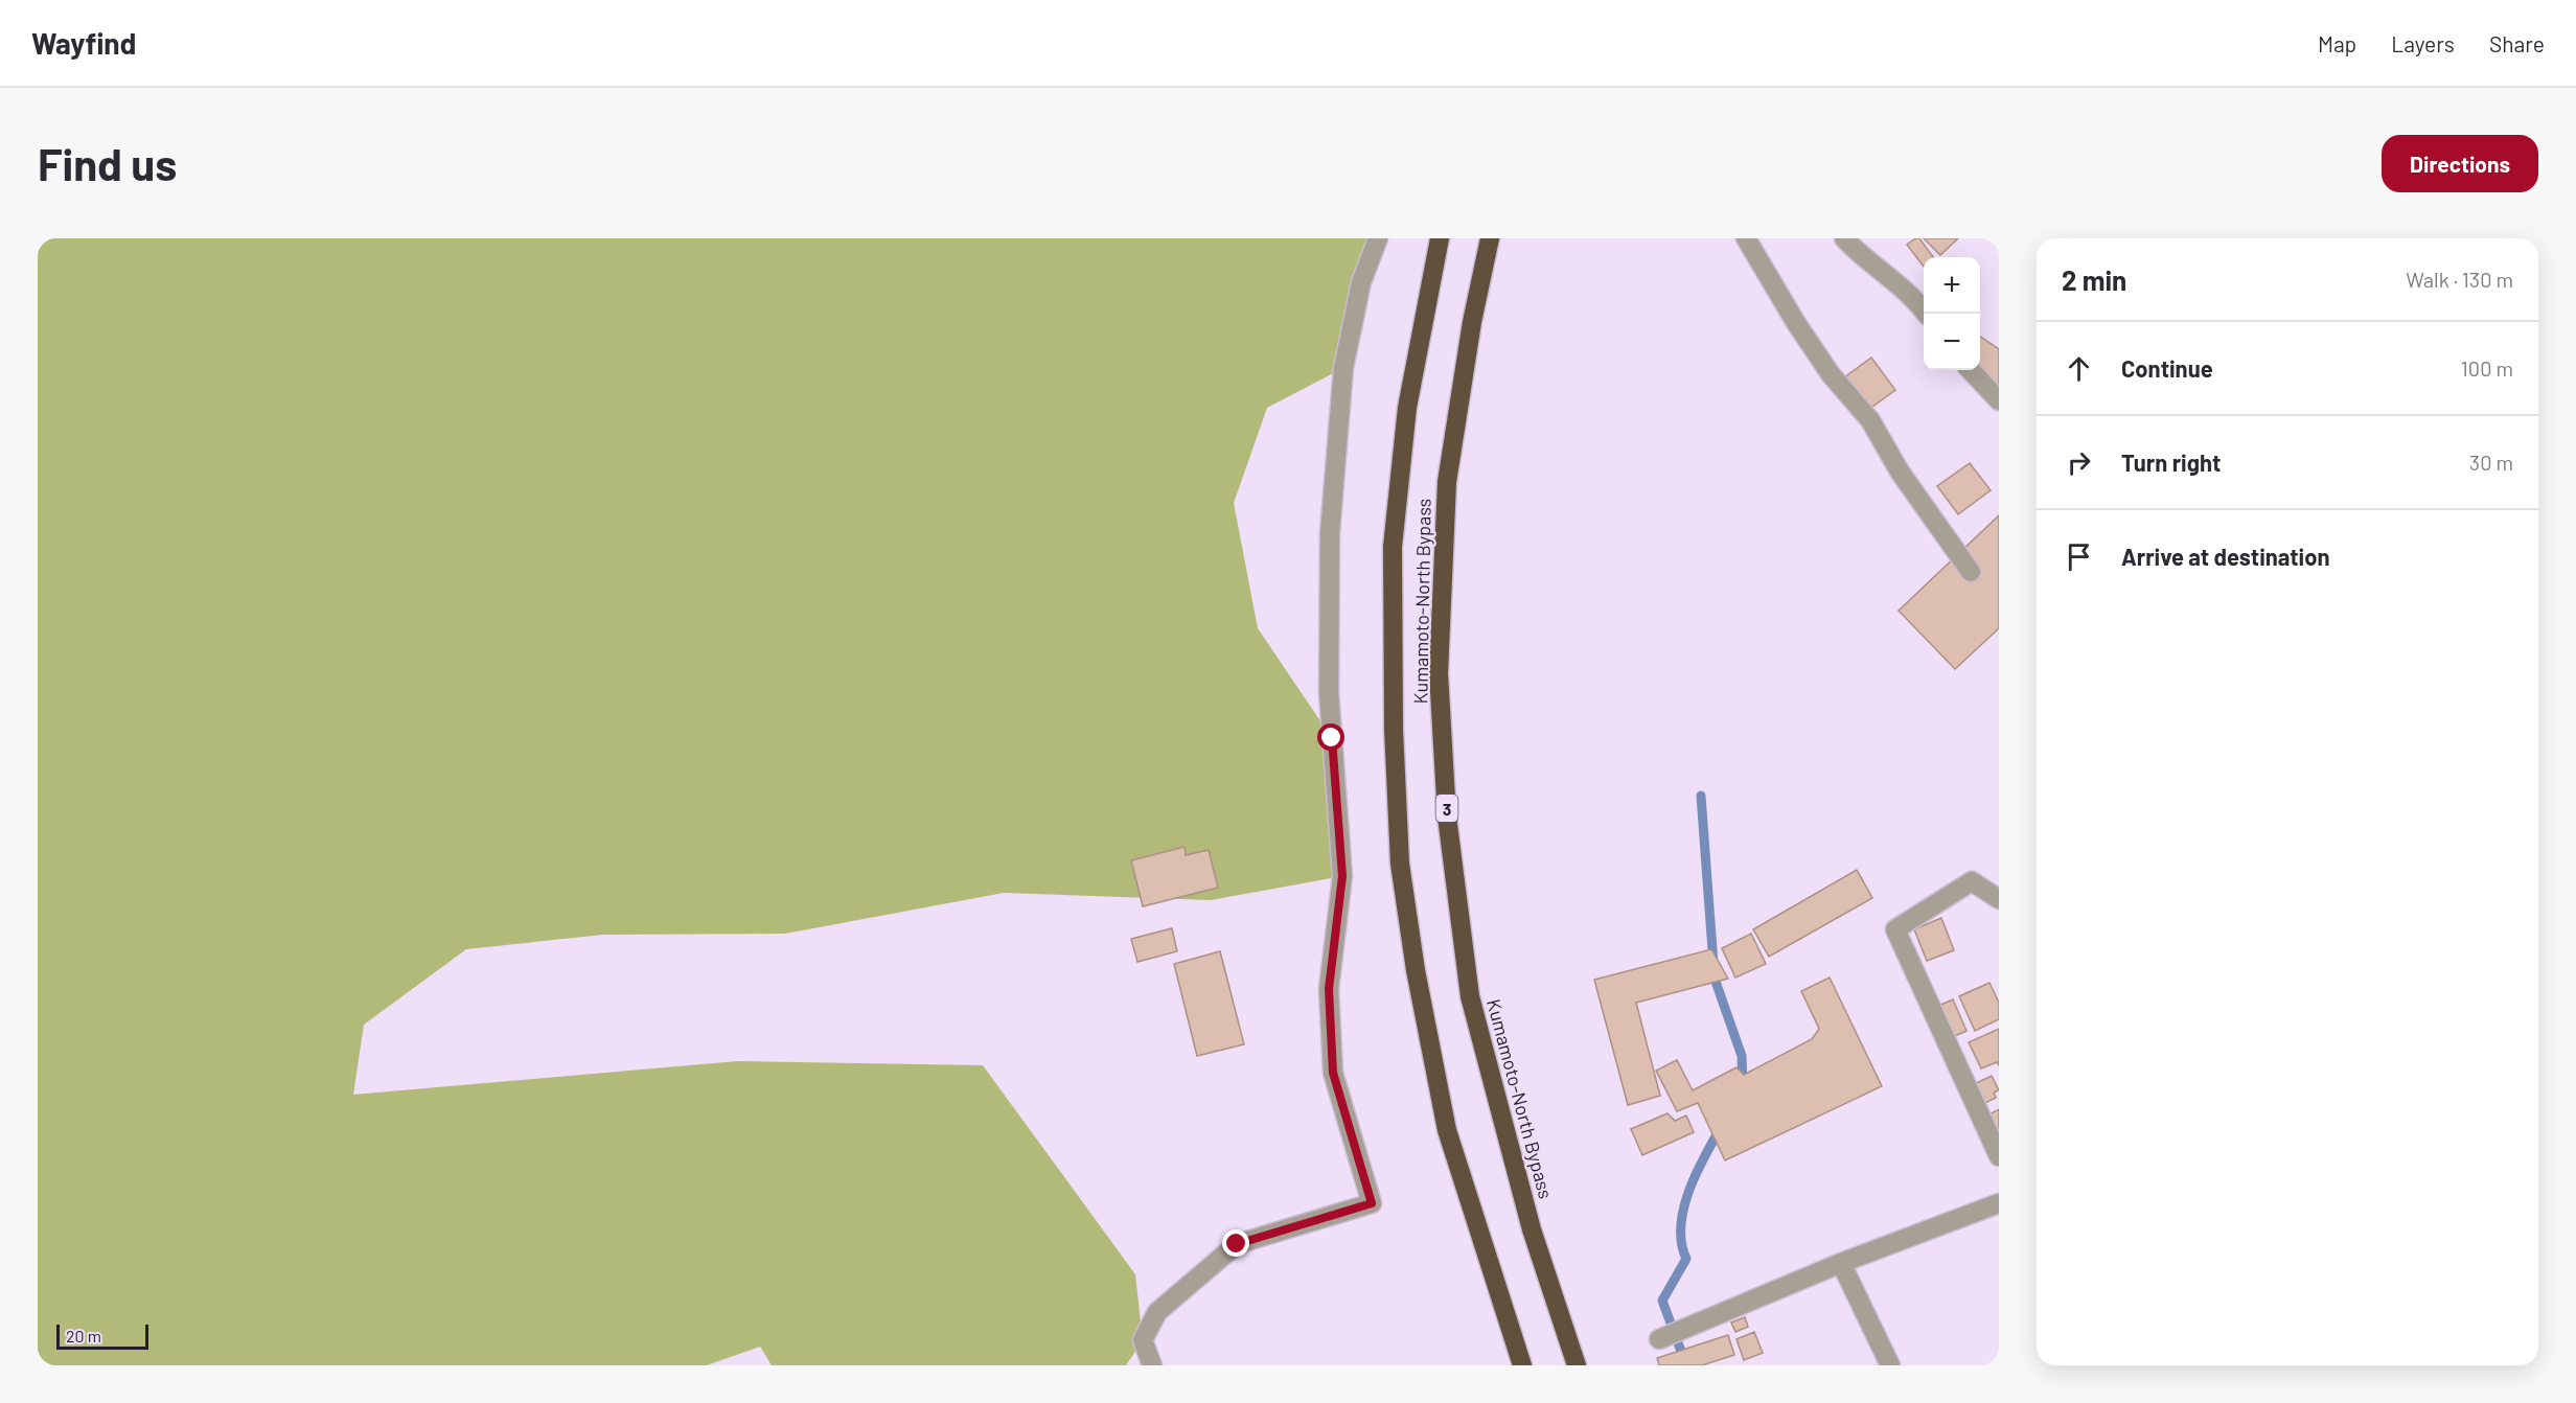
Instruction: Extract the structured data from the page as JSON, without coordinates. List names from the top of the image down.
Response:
{
  "streets": {
    "highway": ["Kumamoto-North Bypass", "3"]
  },
  "scale_bar": "20 m",
  "page": {
    "header": "Wayfind",
    "nav": ["Map", "Layers", "Share"],
    "buttons": "Directions",
    "title": "Find us",
    "heading": ["2 min", "Walk · 130 m"],
    "map_buttons": ["+", "−"],
    "list": [
      ["Continue", "100 m"],
      ["Turn right", "30 m"],
      "Arrive at destination"
    ],
    "scale": "20 m"
  }
}
